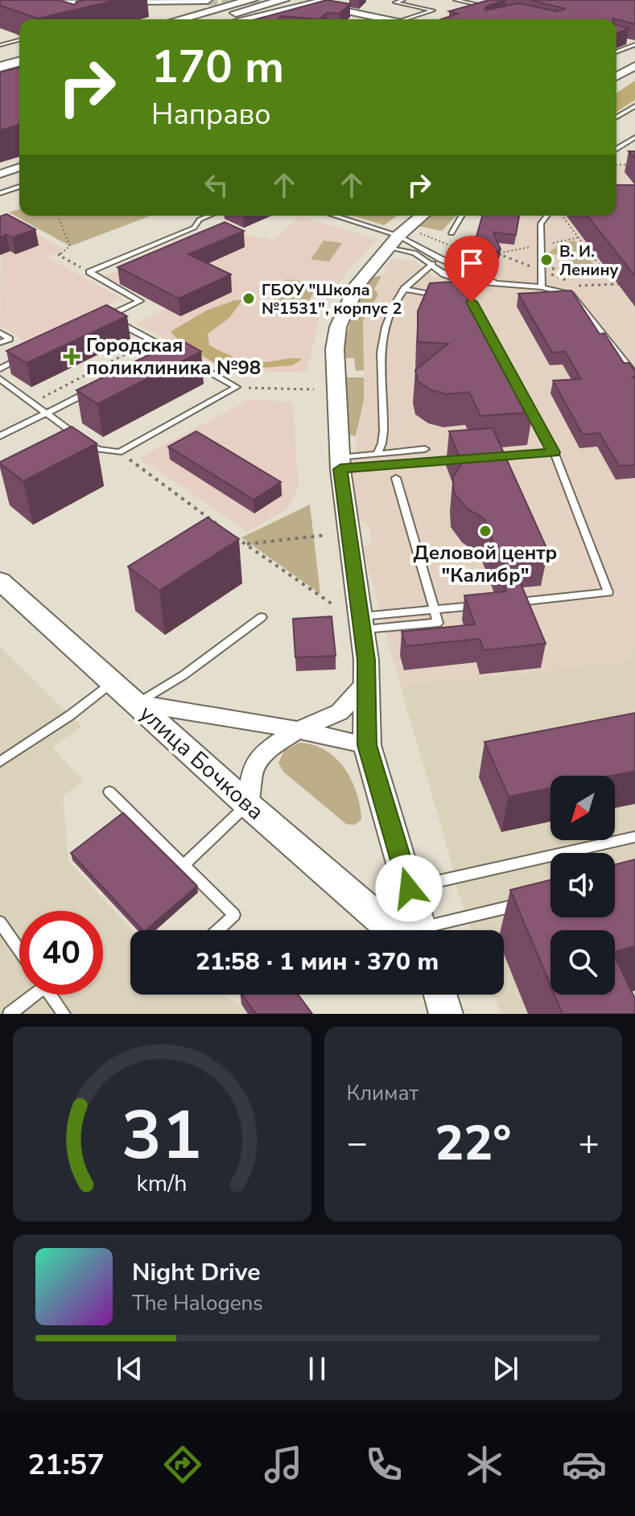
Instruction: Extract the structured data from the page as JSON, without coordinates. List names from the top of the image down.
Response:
{
  "streets": {
    "street": ["улица Бочкова"]
  },
  "places": {
    "other": ["В. И. Ленину", "ГБОУ \"Школа №1531\", корпус 2", "Деловой центр \"Калибр\""],
    "health": ["Городская поликлиника №98"]
  },
  "north": "bottom left",
  "page": {
    "turn": ["170 m", "Направо"],
    "limit": "40",
    "trip": "21:58 · 1 мин · 370 m",
    "tile": "Климат",
    "heat": ["−", "22°", "+"],
    "song": ["Night Drive", "The Halogens"],
    "tabs": "21:57",
    "gauge": ["31", "km/h"]
  }
}
